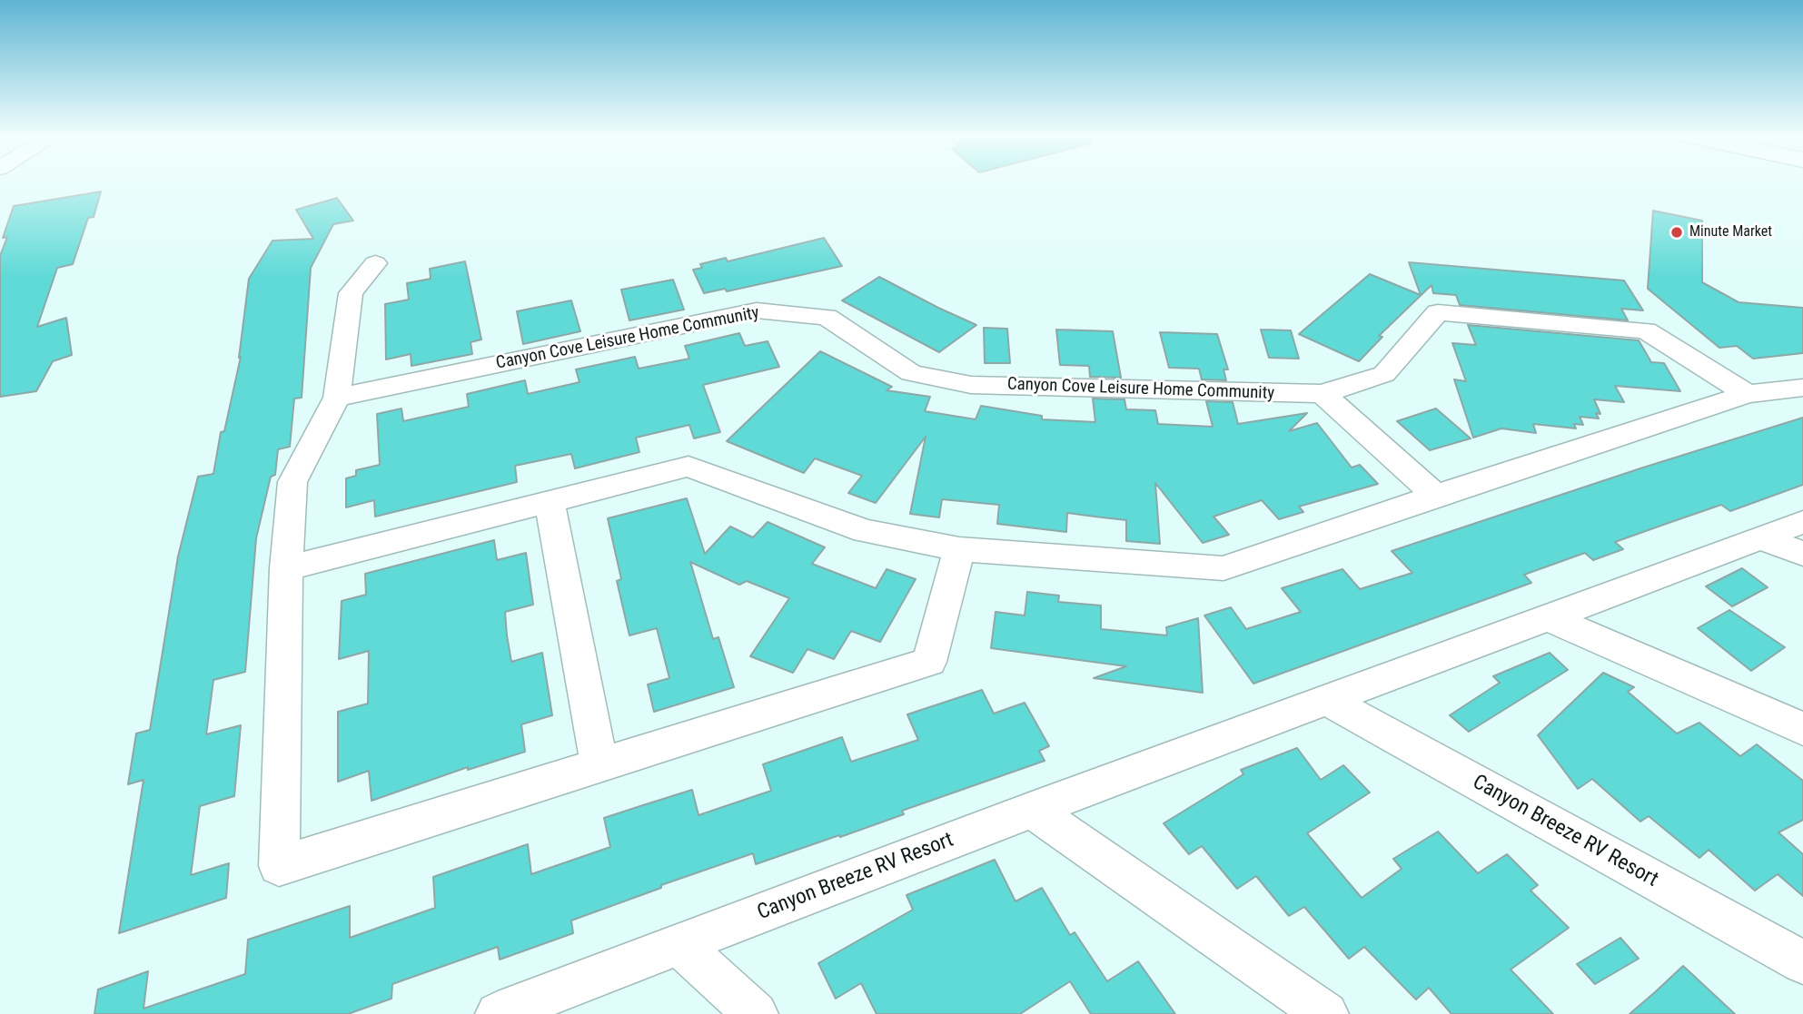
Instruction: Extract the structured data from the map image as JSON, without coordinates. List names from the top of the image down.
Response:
{
  "streets": {
    "street": ["Canyon Cove Leisure Home Community", "Canyon Breeze RV Resort"]
  },
  "places": ["Minute Market"]
}
